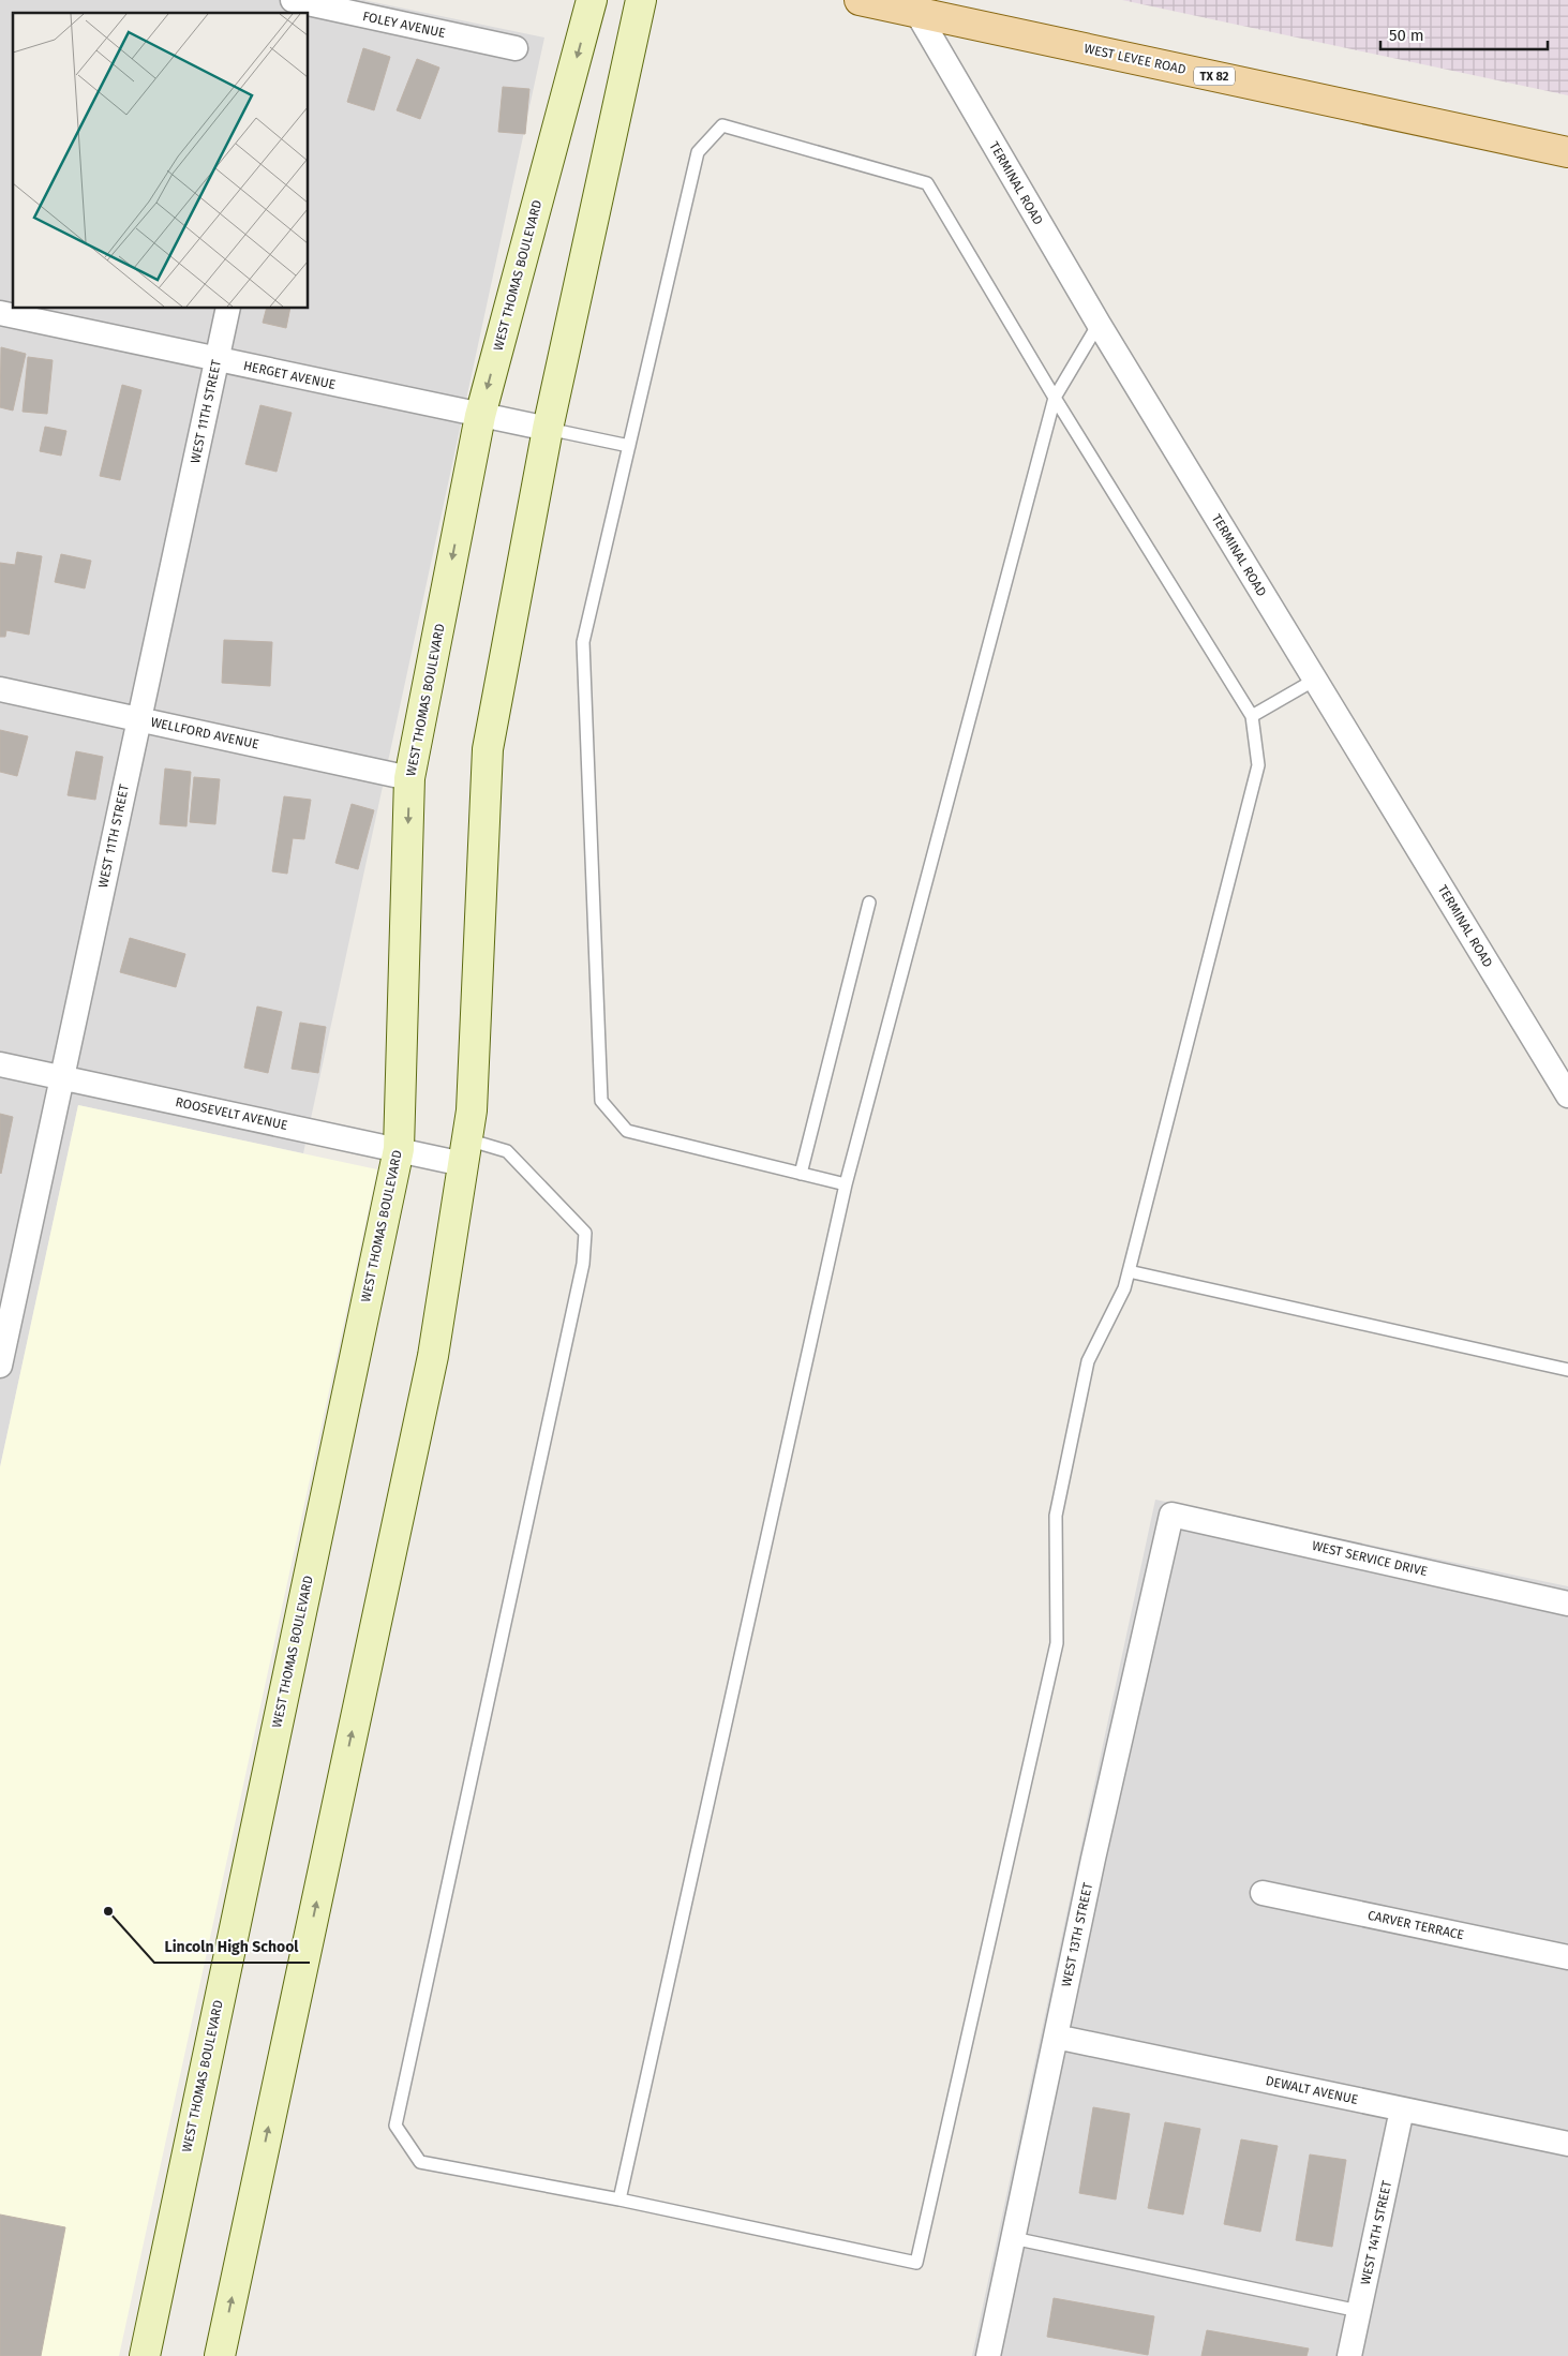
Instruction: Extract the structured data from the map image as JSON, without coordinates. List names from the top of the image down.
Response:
{
  "streets": {
    "main road": ["WEST LEVEE ROAD", "TX 82"],
    "street": [
      "FOLEY AVENUE",
      "TERMINAL ROAD",
      "WEST THOMAS BOULEVARD",
      "HERGET AVENUE",
      "WEST 11TH STREET",
      "WELLFORD AVENUE",
      "ROOSEVELT AVENUE",
      "WEST SERVICE DRIVE",
      "CARVER TERRACE",
      "WEST 13TH STREET",
      "DEWALT AVENUE",
      "WEST 14TH STREET"
    ]
  },
  "crossings": [
    ["WEST LEVEE ROAD", "TERMINAL ROAD"],
    ["WEST THOMAS BOULEVARD", "HERGET AVENUE"],
    ["WEST THOMAS BOULEVARD", "WELLFORD AVENUE"],
    ["WEST THOMAS BOULEVARD", "ROOSEVELT AVENUE"],
    ["HERGET AVENUE", "WEST 11TH STREET"],
    ["WEST 11TH STREET", "WELLFORD AVENUE"],
    ["WEST 11TH STREET", "ROOSEVELT AVENUE"],
    ["WEST SERVICE DRIVE", "WEST 13TH STREET"],
    ["WEST 13TH STREET", "DEWALT AVENUE"],
    ["DEWALT AVENUE", "WEST 14TH STREET"]
  ],
  "places": ["Lincoln High School"],
  "scale_bar": "50 m"
}
